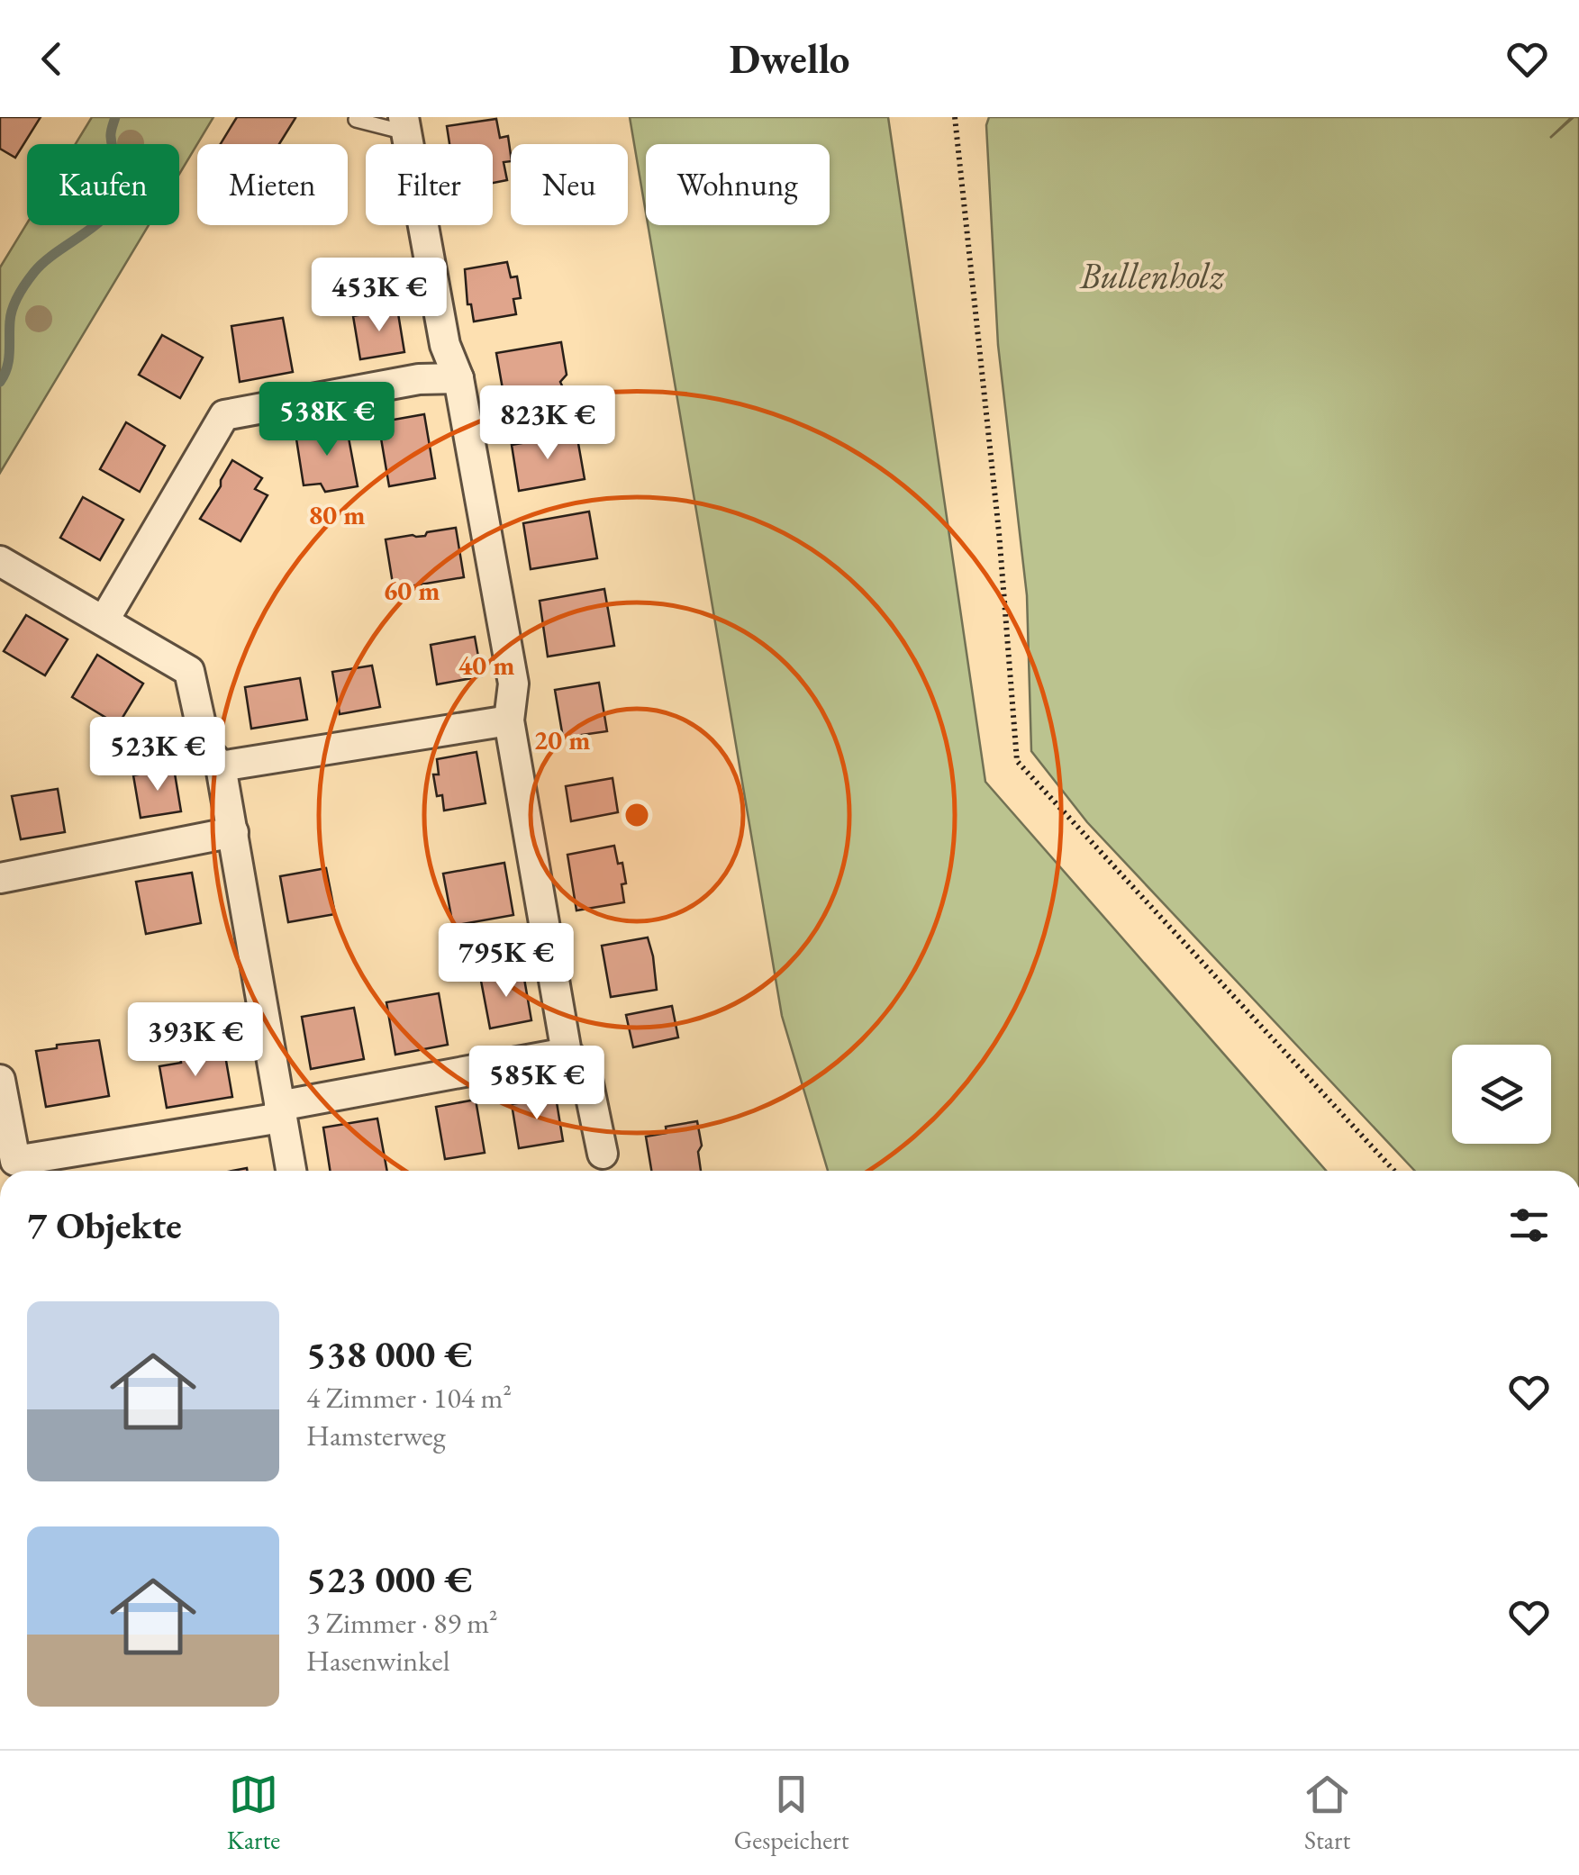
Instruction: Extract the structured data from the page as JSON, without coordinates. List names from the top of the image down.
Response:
{
  "parks": ["Bullenholz"],
  "page": {
    "header": "Dwello",
    "chip": [
      "Kaufen",
      "Mieten",
      "Filter",
      "Neu",
      "Wohnung"
    ],
    "price": [
      "453K €",
      "538K €",
      "823K €",
      "523K €",
      "795K €",
      "393K €",
      "585K €"
    ],
    "heading": "7 Objekte",
    "list": [
      {
        "name": "538 000 €",
        "note": "4 Zimmer · 104 m² · Hamsterweg"
      },
      {
        "name": "523 000 €",
        "note": "3 Zimmer · 89 m² · Hasenwinkel"
      }
    ],
    "tabs": ["Karte", "Gespeichert", "Start"]
  },
  "rings": [
    "80 m",
    "60 m",
    "40 m",
    "20 m"
  ]
}
